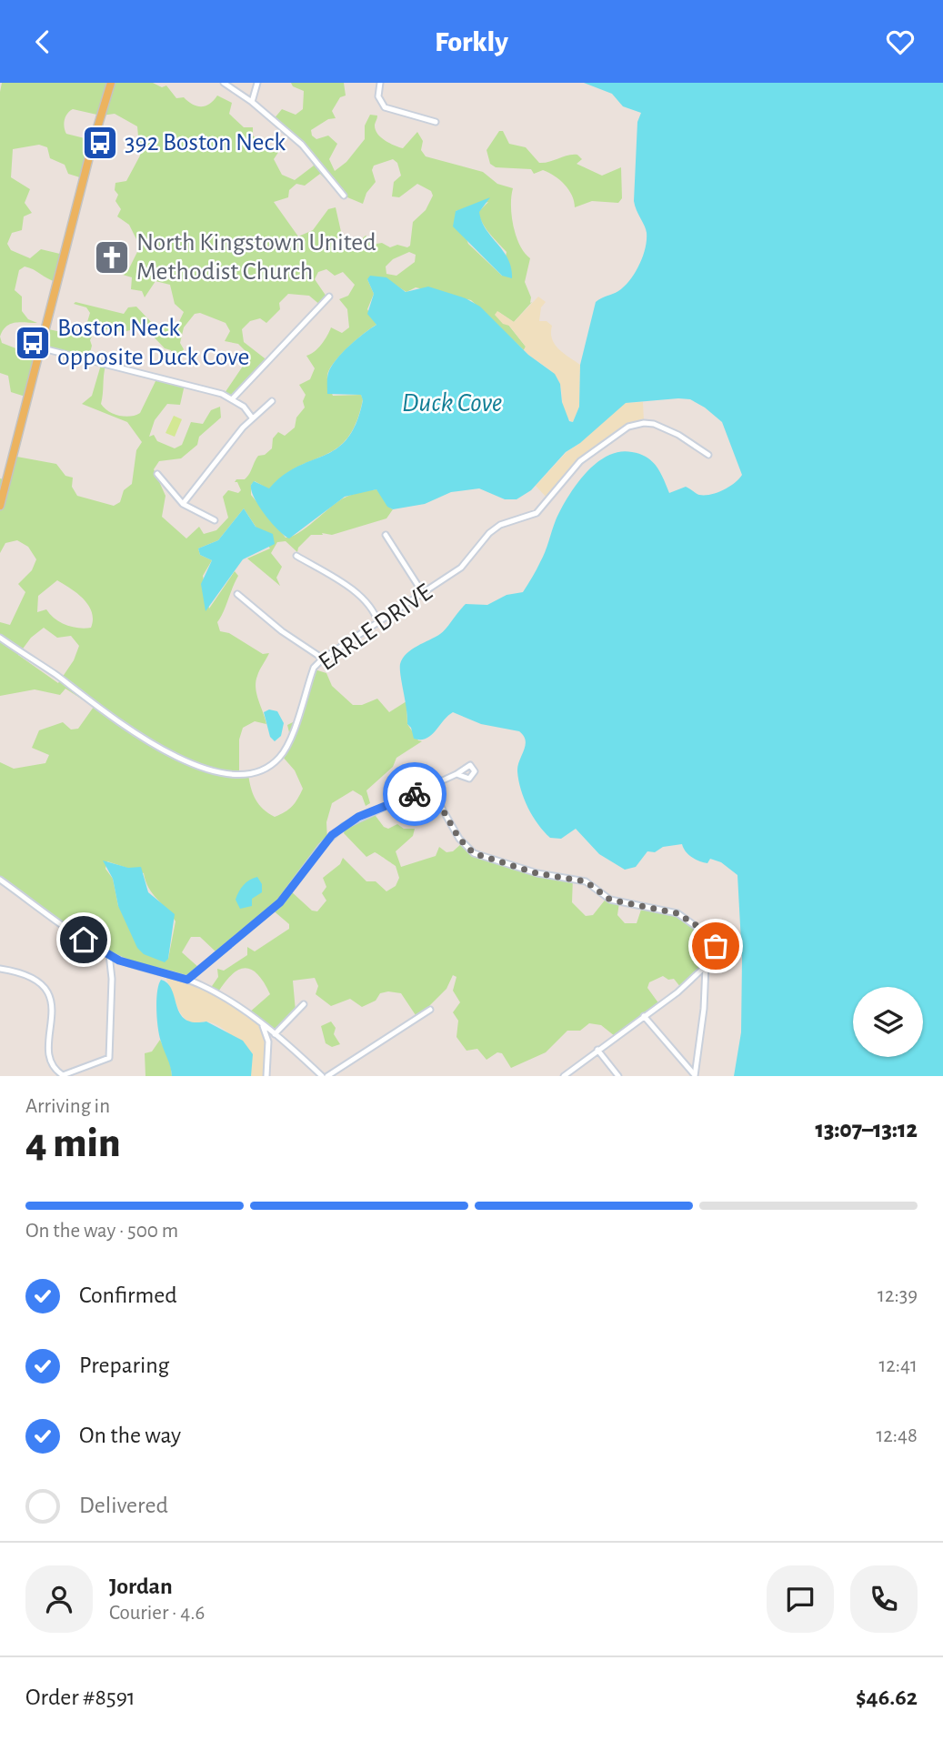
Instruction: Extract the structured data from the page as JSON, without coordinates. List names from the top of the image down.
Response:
{
  "streets": {
    "street": ["EARLE DRIVE"]
  },
  "water": ["Duck Cove"],
  "places": {
    "bus stop": ["392 Boston Neck", "Boston Neck opposite Duck Cove"],
    "church": ["North Kingstown United Methodist Church"]
  },
  "page": {
    "header": "Forkly",
    "heading": ["4 min", "Arriving in", "13:07–13:12"],
    "panel": [
      "Jordan",
      "Courier · 4.6",
      "Order #8591",
      "$46.62"
    ],
    "bar": "On the way · 500 m",
    "list": [
      ["Confirmed", "12:39"],
      ["Preparing", "12:41"],
      ["On the way", "12:48"],
      "Delivered"
    ]
  }
}
